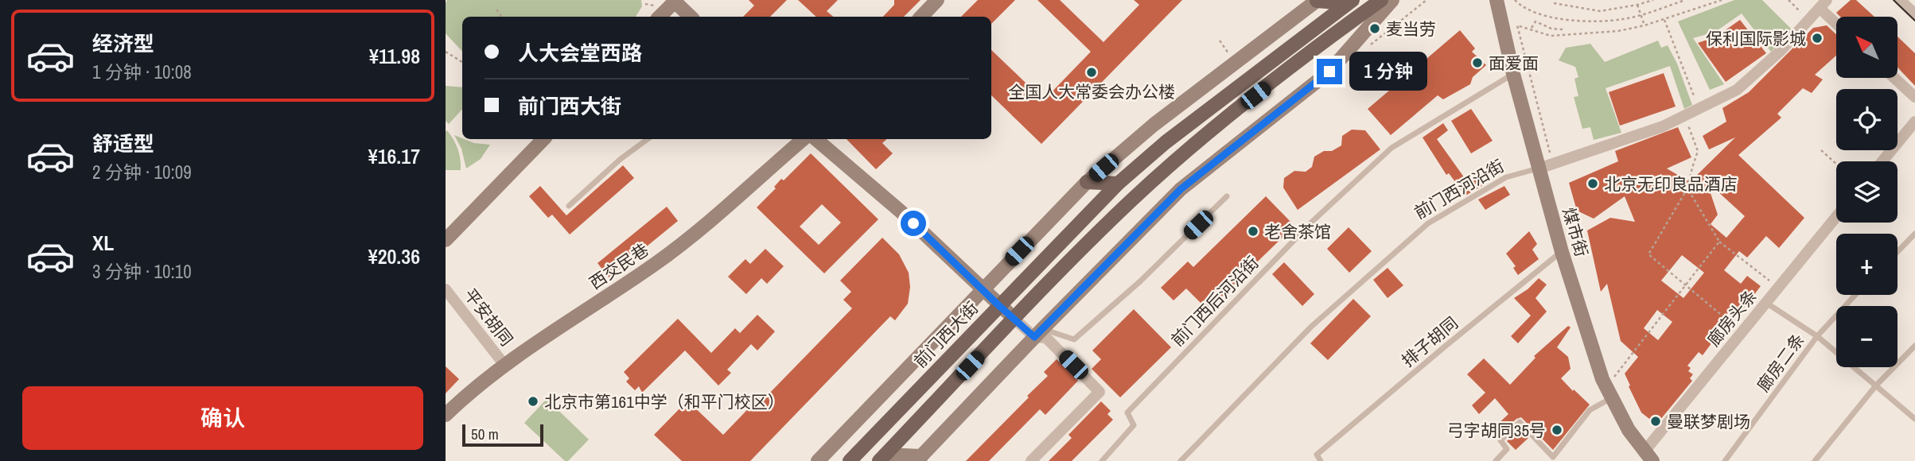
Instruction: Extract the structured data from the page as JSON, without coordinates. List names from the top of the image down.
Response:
{
  "streets": {
    "main road": ["前门西大街"],
    "street": [
      "前门西河沿街",
      "煤市街",
      "西交民巷",
      "平安胡同",
      "廊房头条"
    ],
    "lane": ["前门西后河沿街", "排子胡同", "廊房二条"]
  },
  "crossings": [
    ["前门西河沿街", "煤市街"],
    ["煤市街", "前门西后河沿街"],
    ["煤市街", "廊房头条"],
    ["煤市街", "排子胡同"],
    ["西交民巷", "平安胡同"]
  ],
  "places": [
    "麦当劳",
    "保利国际影城",
    "面爱面",
    "全国人大常委会办公楼",
    "北京无印良品酒店",
    "老舍茶馆",
    "北京市第161中学（和平门校区）",
    "曼联梦剧场",
    "弓字胡同35号"
  ],
  "scale_bar": "50 m",
  "north": "top left",
  "page": {
    "list": [
      {
        "name": "经济型",
        "note": "1 分钟 · 10:08",
        "value": "¥11.98"
      },
      {
        "name": "舒适型",
        "note": "2 分钟 · 10:09",
        "value": "¥16.17"
      },
      {
        "name": "XL",
        "note": "3 分钟 · 10:10",
        "value": "¥20.36"
      }
    ],
    "map_buttons": ["+", "−"],
    "banner": ["人大会堂西路", "前门西大街"],
    "bubble": "1 分钟",
    "buttons": "确认",
    "scale": "50 m"
  }
}
